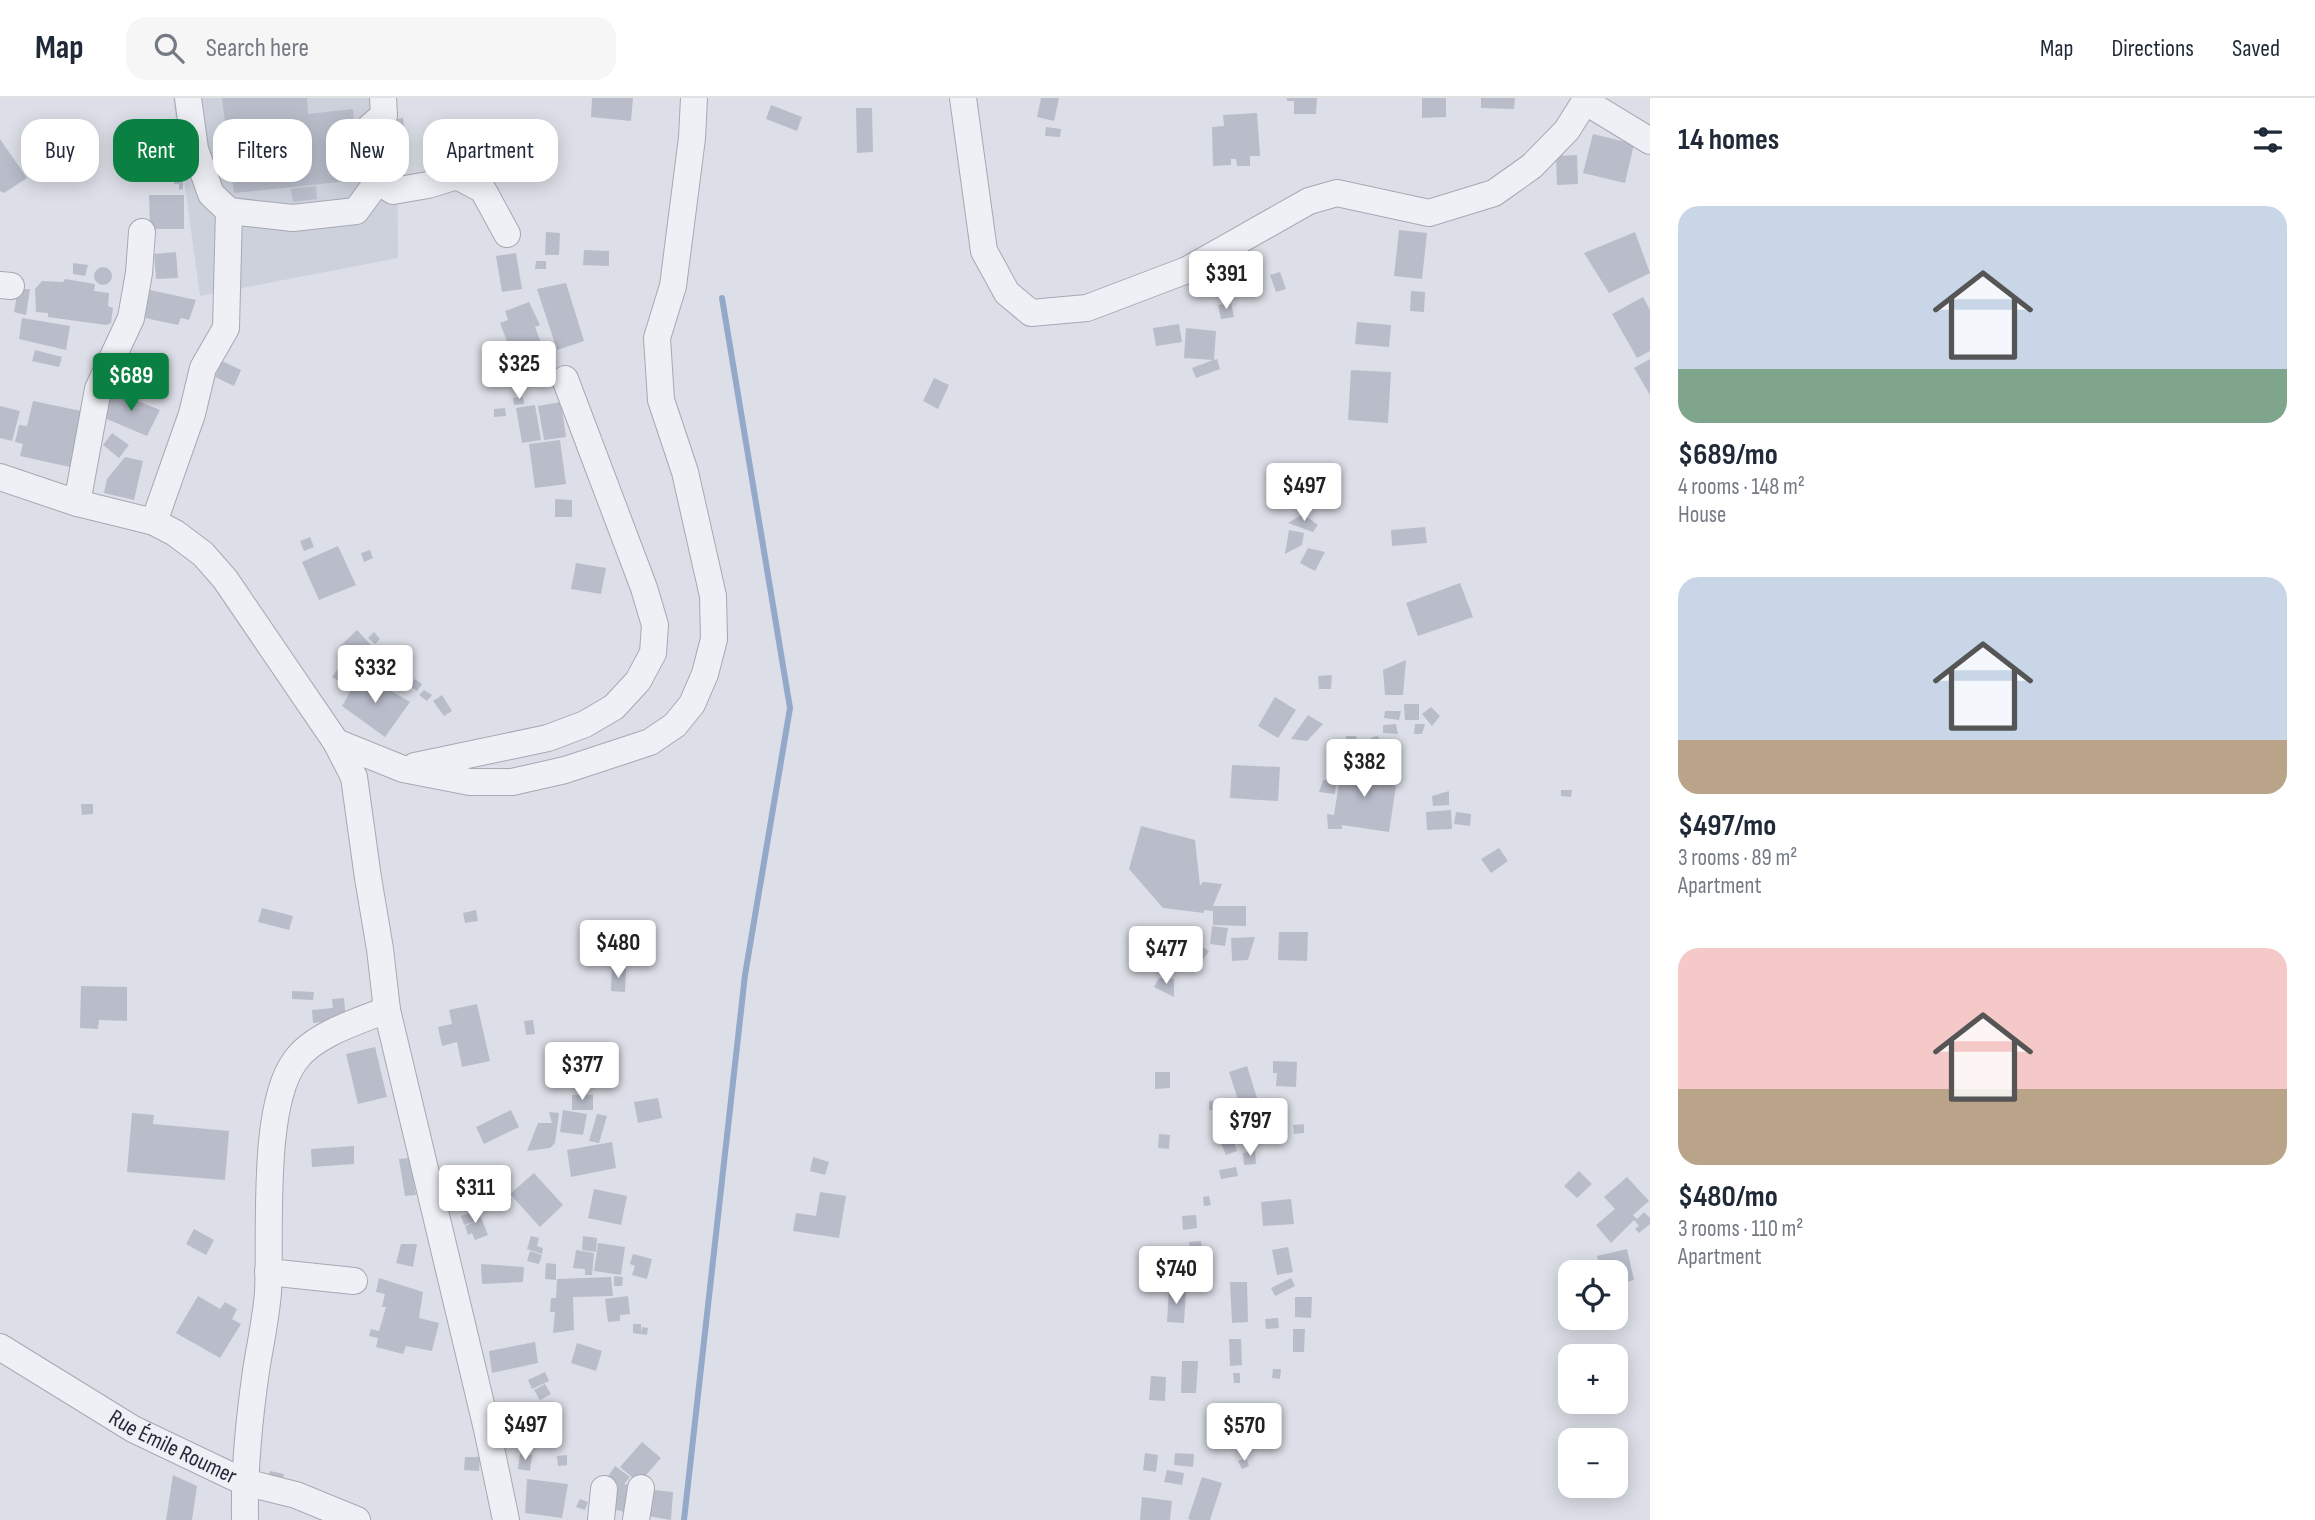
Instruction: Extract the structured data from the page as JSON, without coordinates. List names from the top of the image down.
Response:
{
  "streets": {
    "street": ["Rue Émile Roumer"]
  },
  "page": {
    "header": "Map",
    "search": "Search here",
    "nav": ["Map", "Directions", "Saved"],
    "heading": "14 homes",
    "chip": [
      "Buy",
      "Rent",
      "Filters",
      "New",
      "Apartment"
    ],
    "list": [
      {
        "name": "$689/mo",
        "note": "4 rooms · 148 m² · House"
      },
      {
        "name": "$497/mo",
        "note": "3 rooms · 89 m² · Apartment"
      },
      {
        "name": "$480/mo",
        "note": "3 rooms · 110 m² · Apartment"
      }
    ],
    "price": [
      "$391",
      "$325",
      "$689",
      "$497",
      "$332",
      "$382",
      "$480",
      "$477",
      "$377",
      "$797",
      "$311",
      "$740",
      "$497",
      "$570"
    ],
    "map_buttons": ["+", "−"]
  }
}
